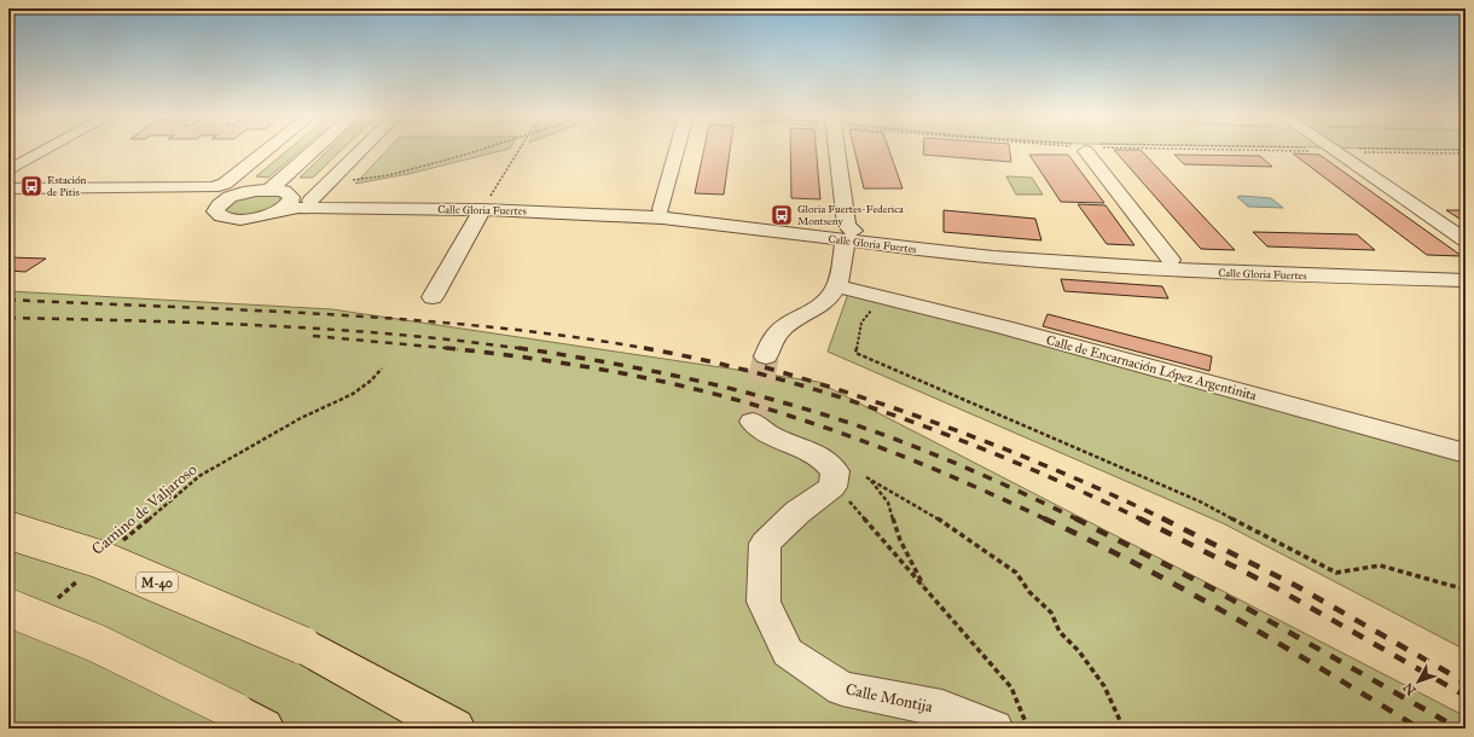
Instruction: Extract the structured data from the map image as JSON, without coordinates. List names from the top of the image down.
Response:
{
  "streets": {
    "highway": ["M-40"],
    "street": ["Calle Gloria Fuertes", "Calle de Encarnación López Argentinita", "Calle Montija"],
    "path": ["Camino de Valjaroso"]
  },
  "places": {
    "bus stop": ["Estación de Pitis", "Gloria Fuertes-Federica Montseny"]
  },
  "north": "bottom left"
}
